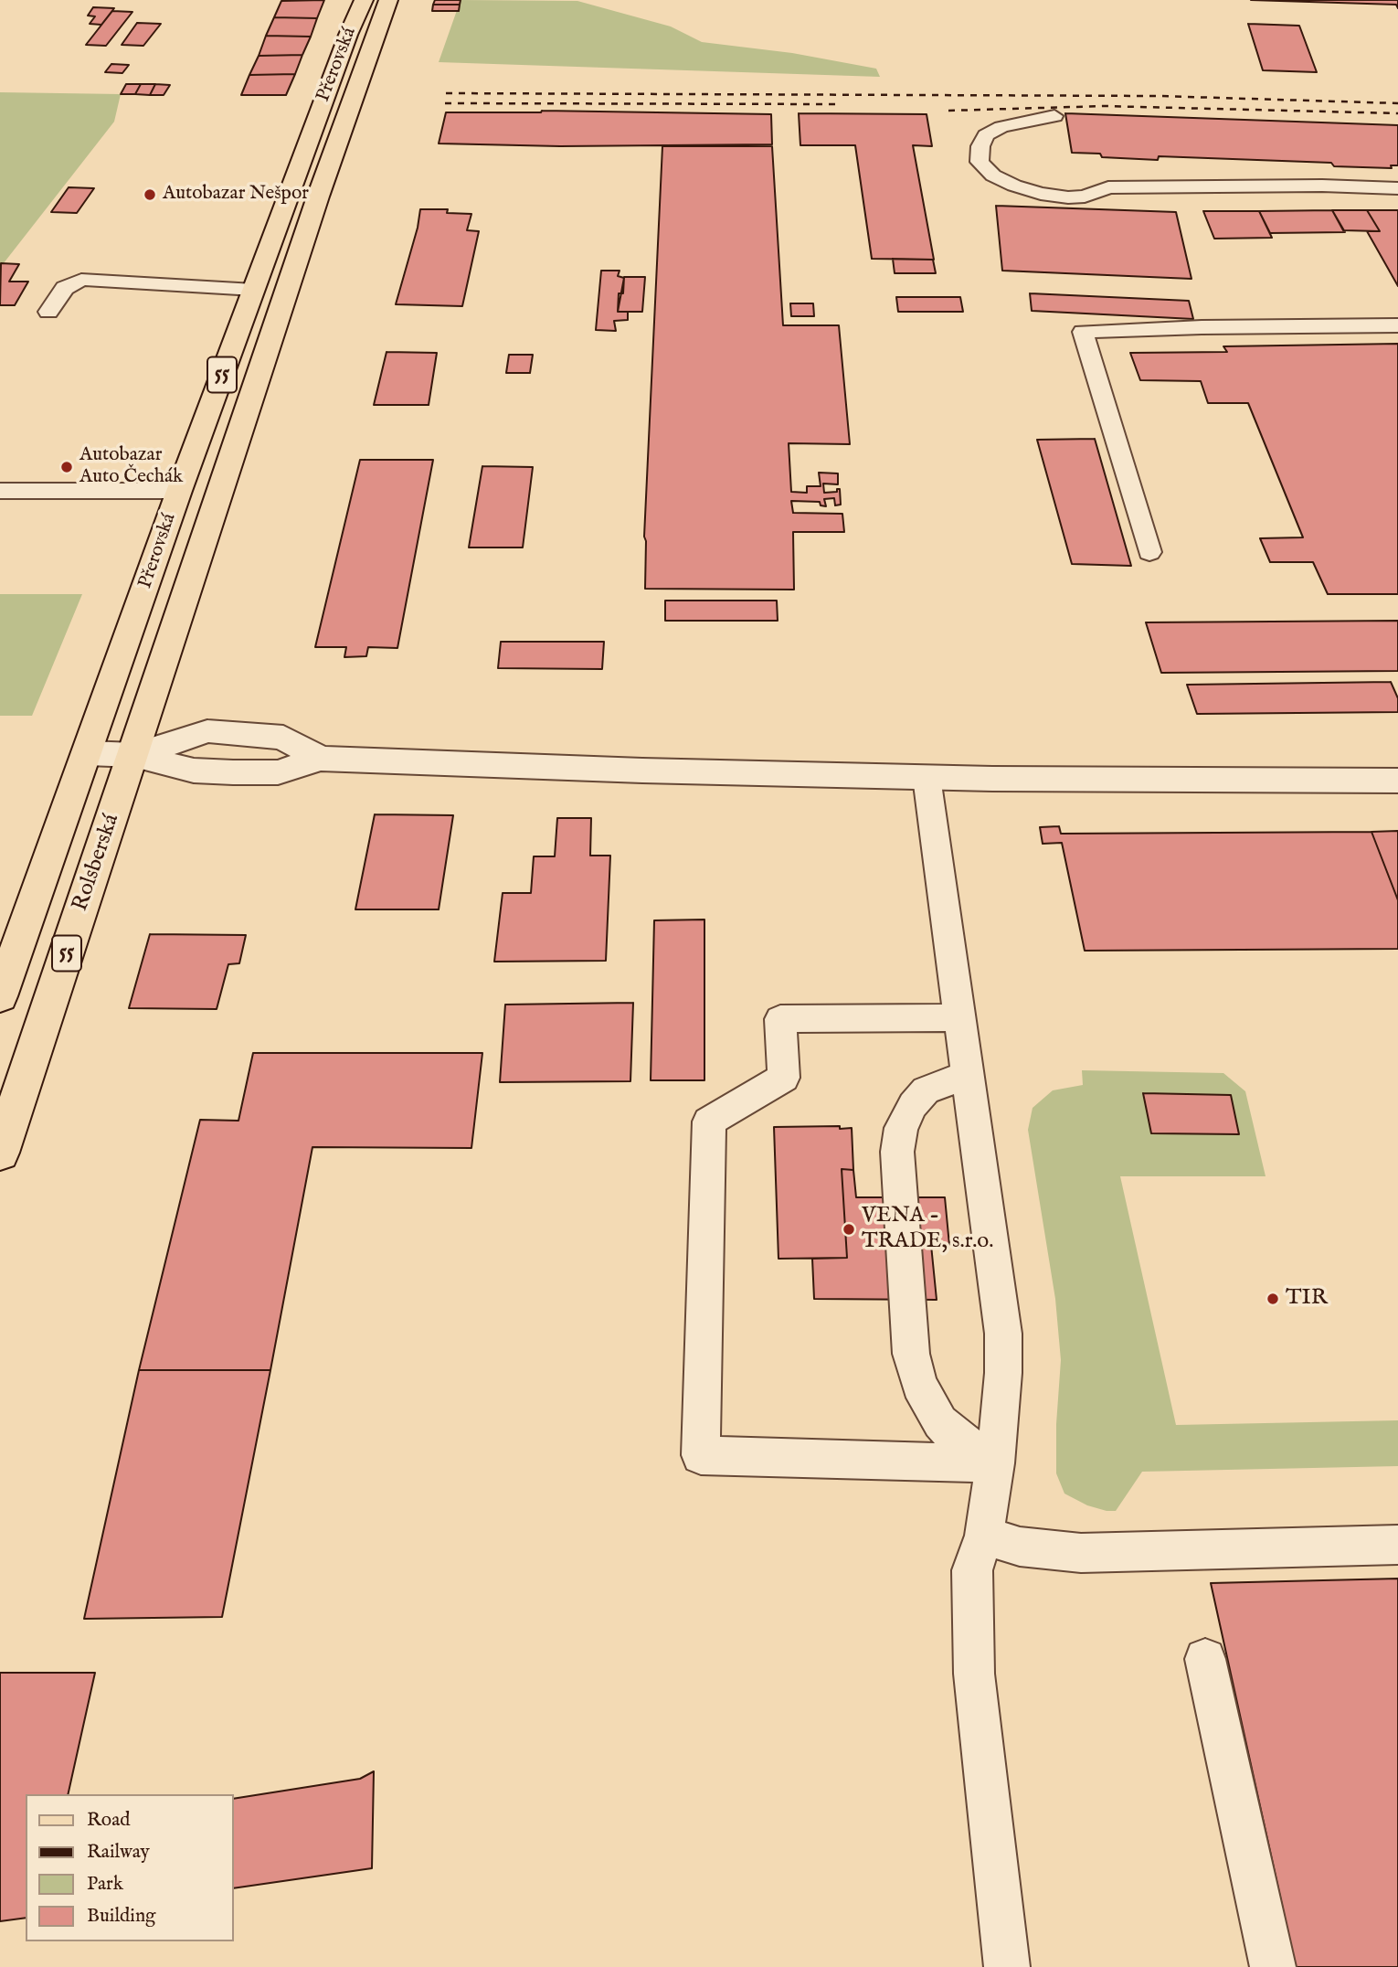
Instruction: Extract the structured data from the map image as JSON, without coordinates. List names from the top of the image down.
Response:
{
  "streets": {
    "main road": ["Přerovská", "55", "Rolsberská"]
  },
  "crossings": [
    ["Přerovská", "Rolsberská"]
  ],
  "places": [
    "Autobazar Nešpor",
    "Autobazar Auto Čechák",
    "VENA - TRADE, s.r.o.",
    "TIR"
  ],
  "legend": [
    "Road",
    "Railway",
    "Park",
    "Building"
  ]
}
